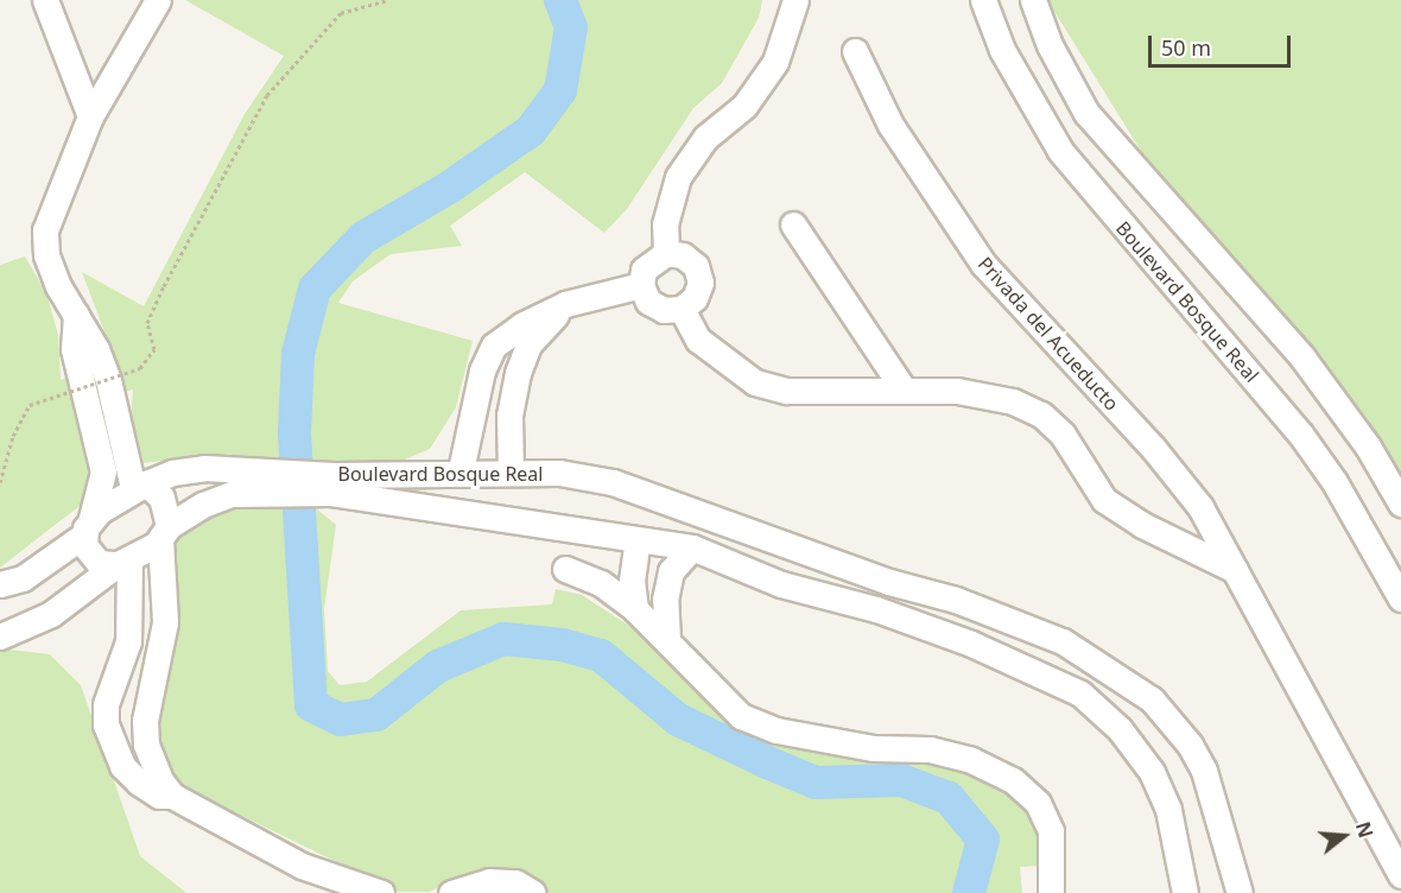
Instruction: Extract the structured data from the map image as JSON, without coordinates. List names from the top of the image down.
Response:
{
  "streets": {
    "street": ["Boulevard Bosque Real", "Privada del Acueducto"]
  },
  "scale_bar": "50 m",
  "north": "right"
}
